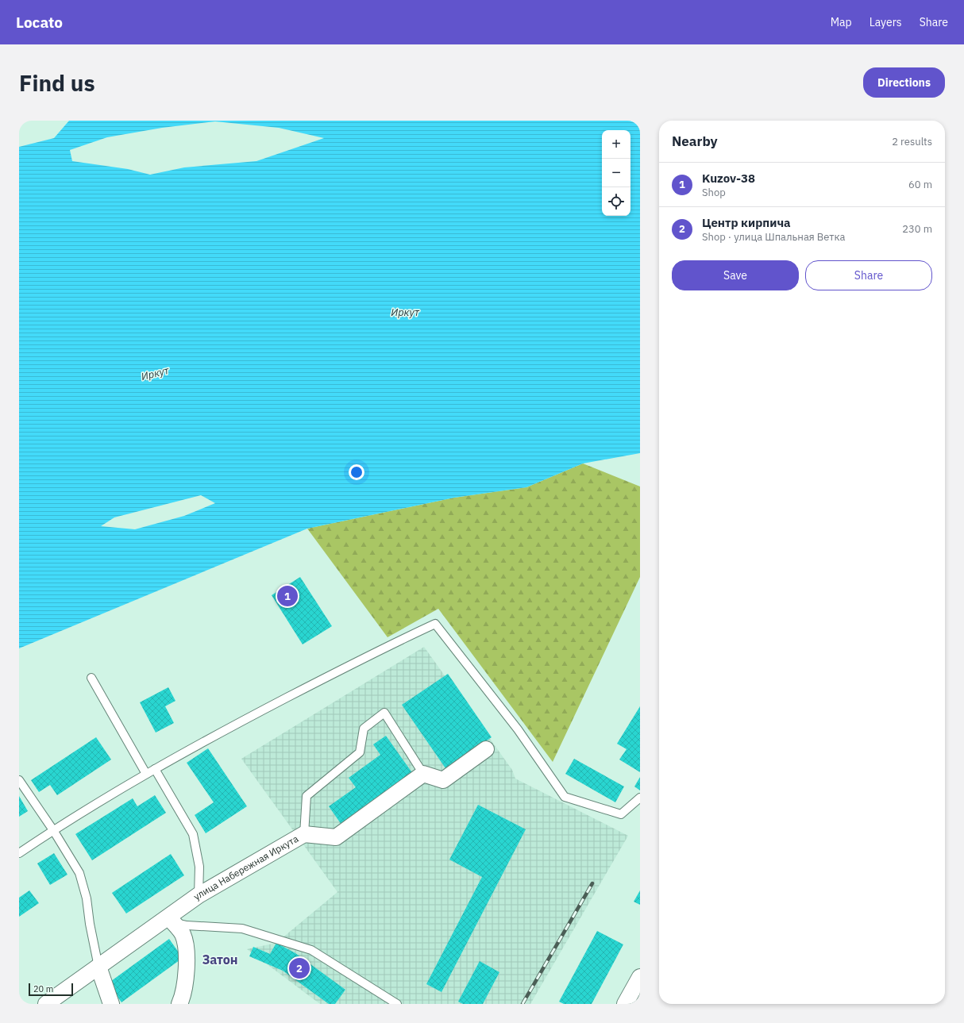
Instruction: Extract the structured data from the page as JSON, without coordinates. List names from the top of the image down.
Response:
{
  "streets": {
    "street": ["улица Набережная Иркута"]
  },
  "districts": ["Затон"],
  "water": ["Иркут"],
  "scale_bar": "20 m",
  "page": {
    "header": "Locato",
    "nav": ["Map", "Layers", "Share"],
    "buttons": [
      "Directions",
      ["Save", "Share"]
    ],
    "title": "Find us",
    "heading": ["Nearby", "2 results"],
    "map_buttons": ["+", "−"],
    "list": [
      {
        "mark": "1",
        "name": "Kuzov-38",
        "note": "Shop",
        "value": "60 m"
      },
      {
        "mark": "2",
        "name": "Центр кирпича",
        "note": "Shop · улица Шпальная Ветка",
        "value": "230 m"
      }
    ],
    "pins": ["1", "2"],
    "scale": "20 m"
  }
}
